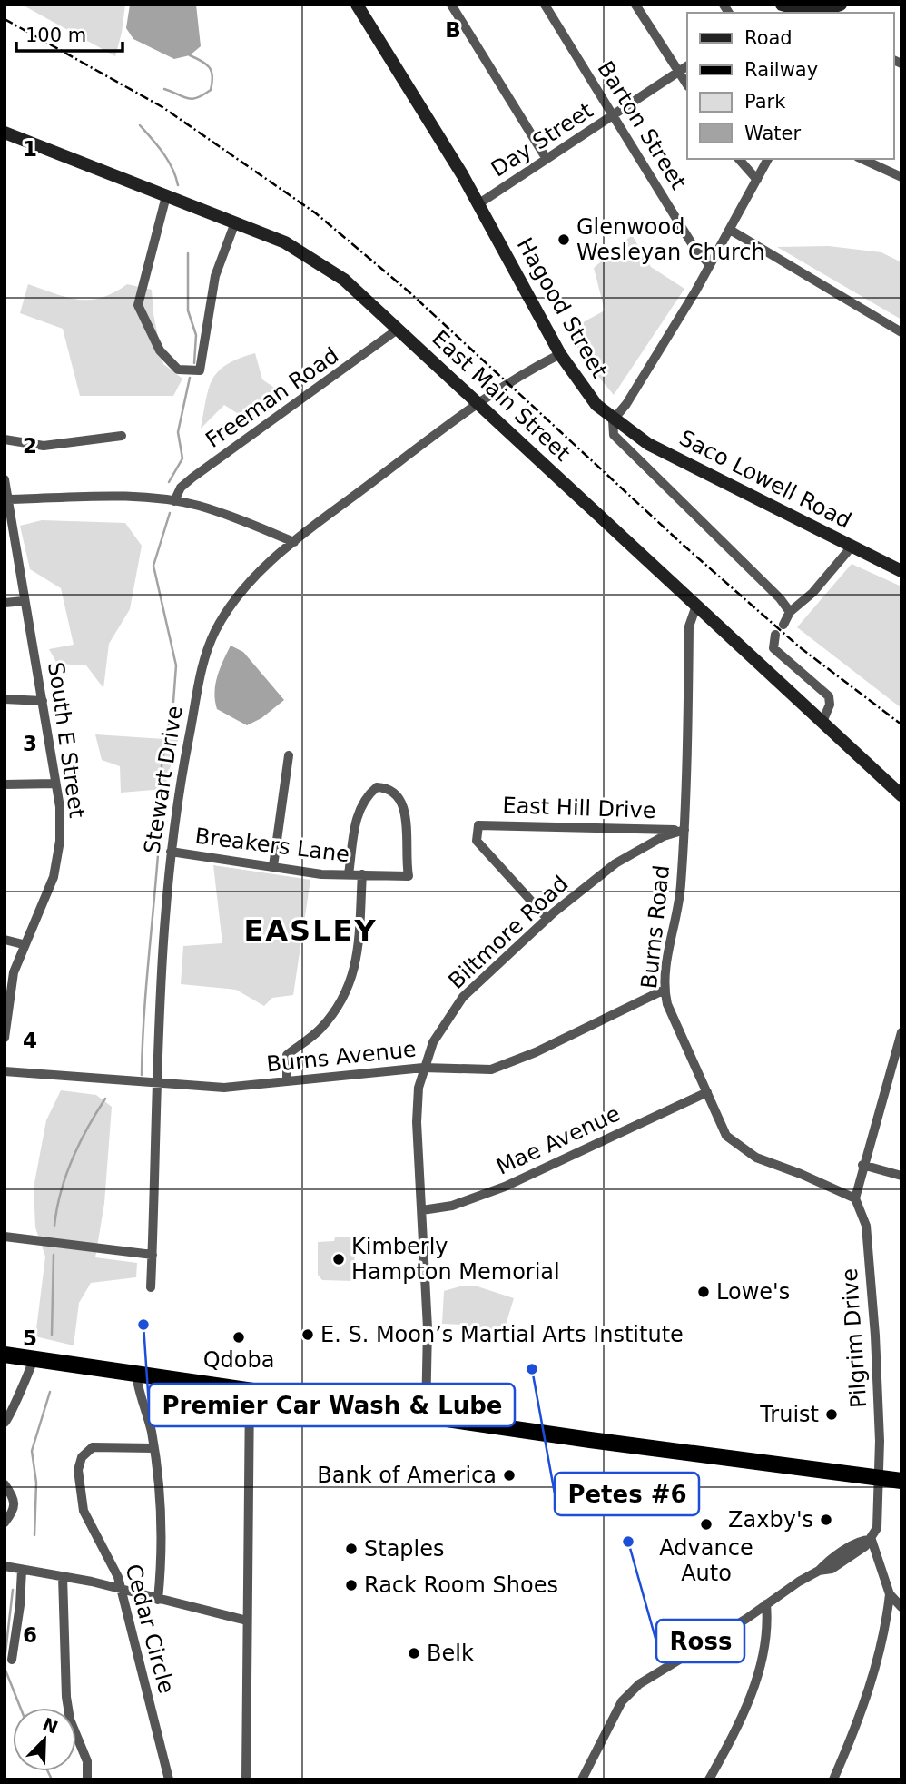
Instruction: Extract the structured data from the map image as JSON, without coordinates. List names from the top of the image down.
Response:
{
  "streets": {
    "main road": ["Hagood Street", "East Main Street", "Saco Lowell Road"],
    "street": [
      "Barton Street",
      "Day Street",
      "Freeman Road",
      "South E Street",
      "Stewart Drive",
      "East Hill Drive",
      "Breakers Lane",
      "Burns Road",
      "Biltmore Road",
      "Burns Avenue",
      "Mae Avenue",
      "Pilgrim Drive",
      "Cedar Circle"
    ]
  },
  "crossings": [
    ["Barton Street", "Day Street"],
    ["Day Street", "Hagood Street"],
    ["Hagood Street", "Saco Lowell Road"],
    ["Hagood Street", "Stewart Drive"],
    ["East Main Street", "Freeman Road"],
    ["East Main Street", "Stewart Drive"],
    ["East Main Street", "Burns Road"],
    ["Stewart Drive", "Breakers Lane"],
    ["Stewart Drive", "Burns Avenue"],
    ["East Hill Drive", "Burns Road"],
    ["East Hill Drive", "Biltmore Road"],
    ["Burns Road", "Biltmore Road"],
    ["Burns Road", "Burns Avenue"],
    ["Burns Road", "Mae Avenue"],
    ["Burns Road", "Pilgrim Drive"],
    ["Biltmore Road", "Burns Avenue"],
    ["Biltmore Road", "Mae Avenue"]
  ],
  "districts": ["EASLEY"],
  "places": [
    "Glenwood Wesleyan Church",
    "Kimberly Hampton Memorial",
    "Lowe's",
    "Premier Car Wash & Lube",
    "E. S. Moon’s Martial Arts Institute",
    "Qdoba",
    "Petes #6",
    "Truist",
    "Bank of America",
    "Zaxby's",
    "Advance Auto",
    "Ross",
    "Staples",
    "Rack Room Shoes",
    "Belk"
  ],
  "legend": [
    "Road",
    "Railway",
    "Park",
    "Water"
  ],
  "scale_bar": "100 m",
  "north": "top right",
  "grid": {
    "columns": ["B"],
    "rows": [
      "1",
      "2",
      "3",
      "4",
      "5",
      "6"
    ]
  }
}
